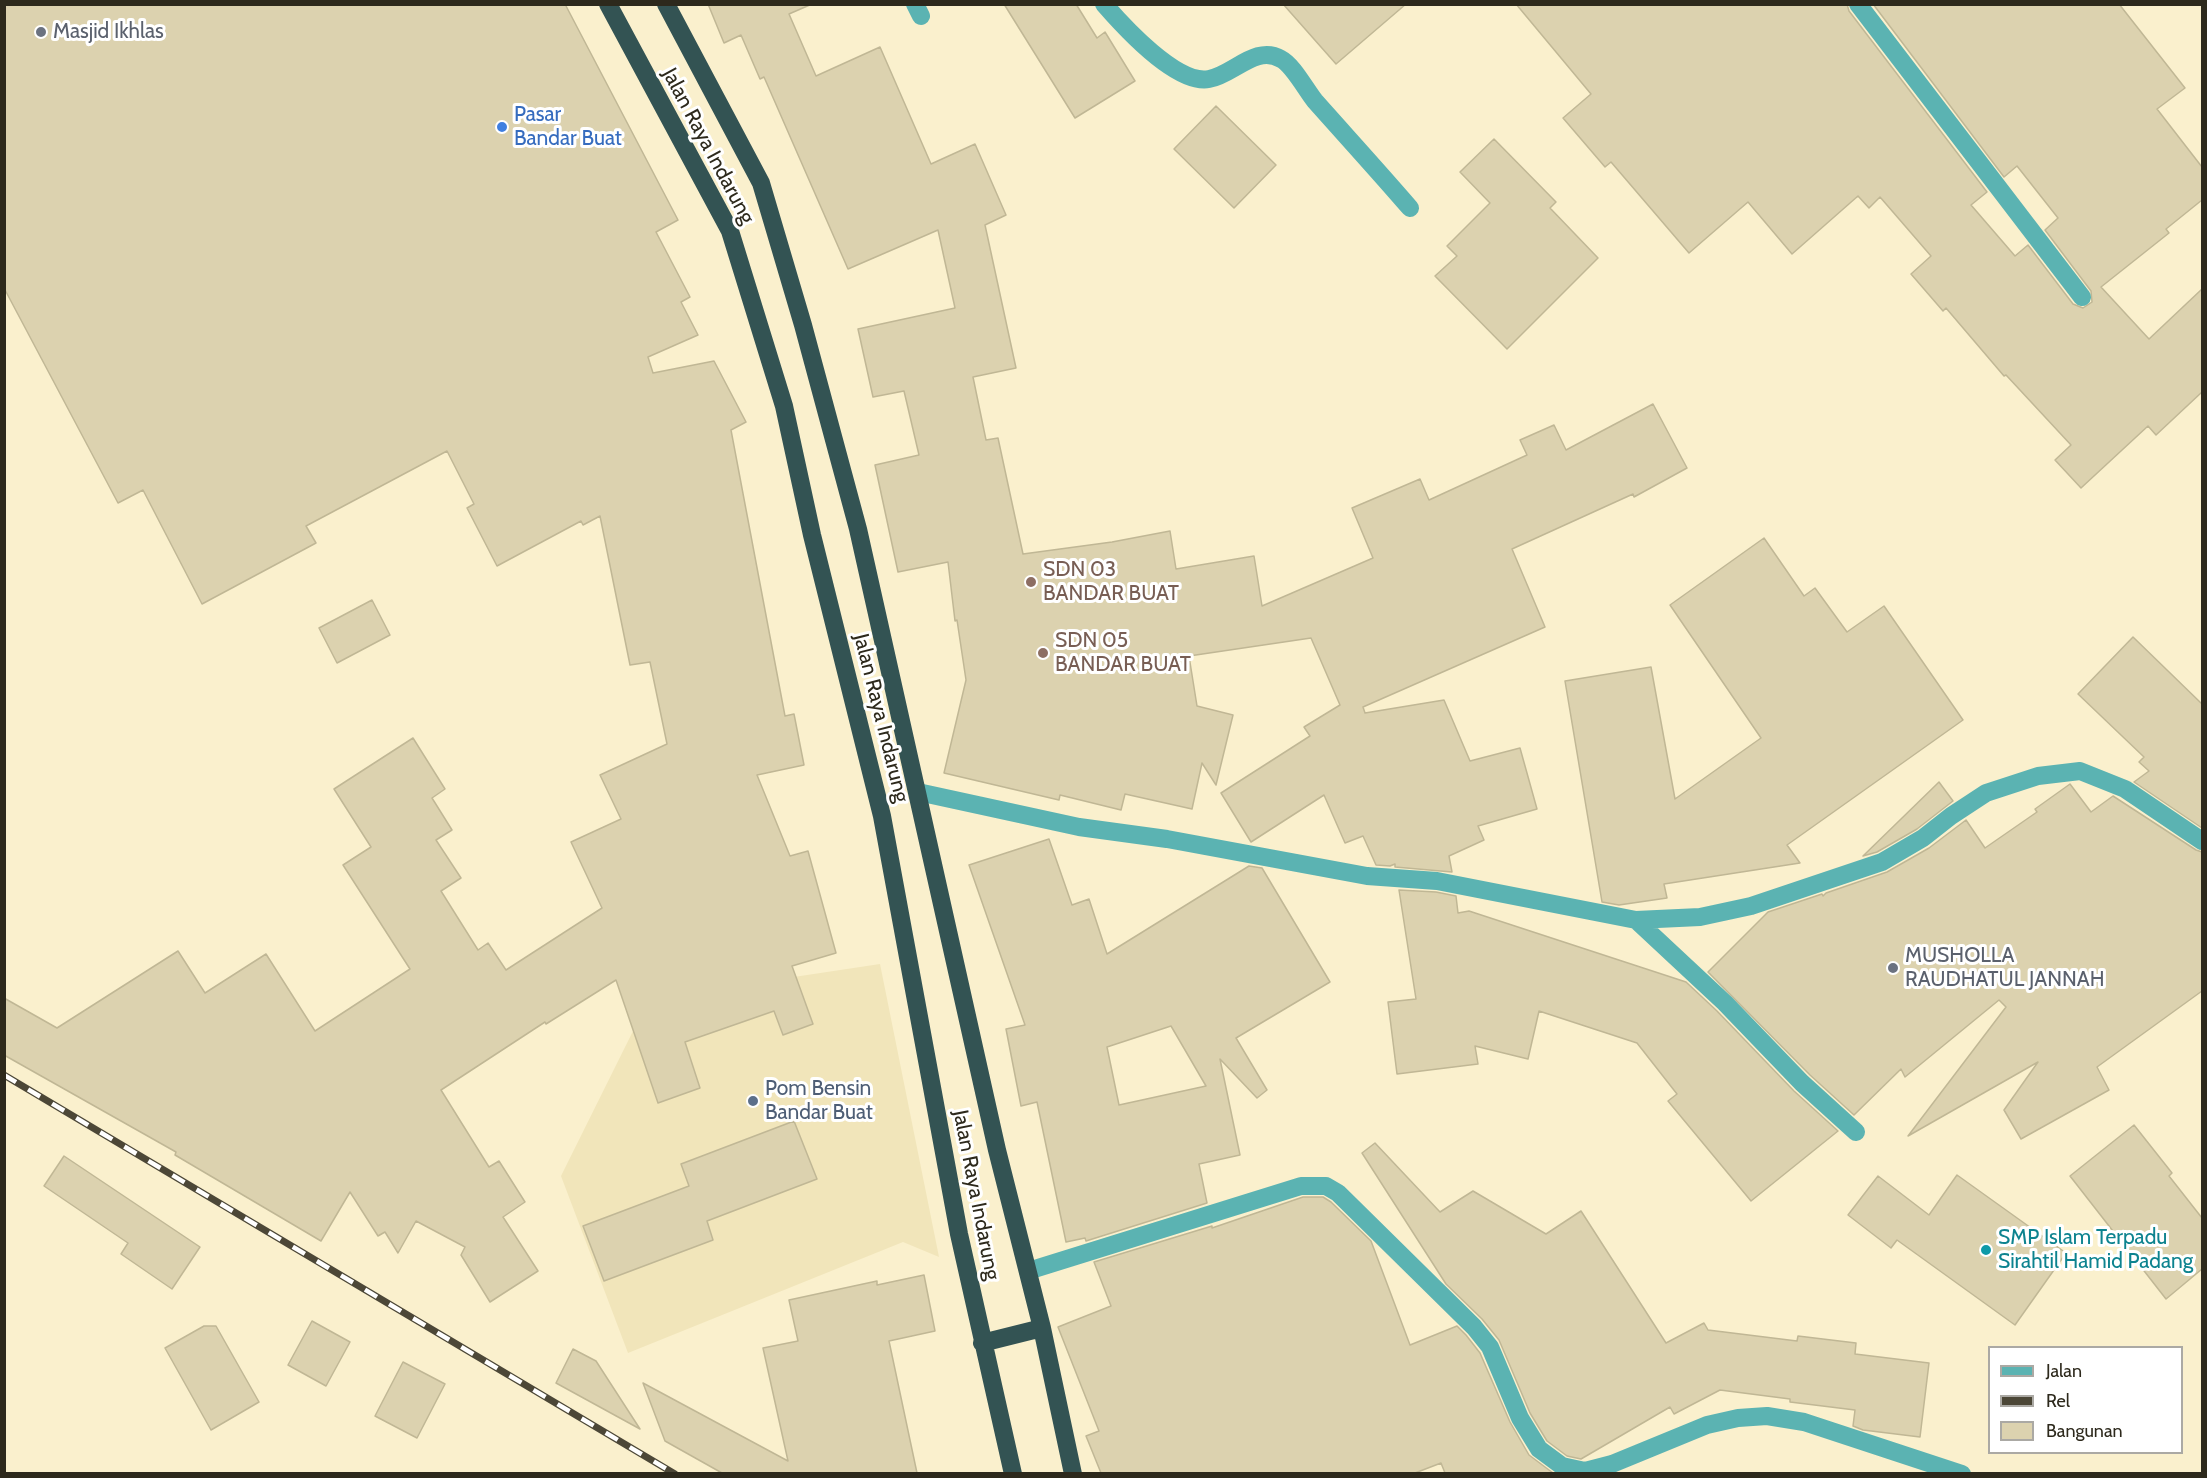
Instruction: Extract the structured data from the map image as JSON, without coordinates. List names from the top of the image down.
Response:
{
  "streets": {
    "highway": ["Jalan Raya Indarung"]
  },
  "places": [
    "Masjid Ikhlas",
    "Pasar Bandar Buat",
    "SDN 03 BANDAR BUAT",
    "SDN 05 BANDAR BUAT",
    "MUSHOLLA RAUDHATUL JANNAH",
    "Pom Bensin Bandar Buat",
    "SMP Islam Terpadu Sirahtil Hamid Padang"
  ],
  "legend": ["Jalan", "Rel", "Bangunan"]
}
